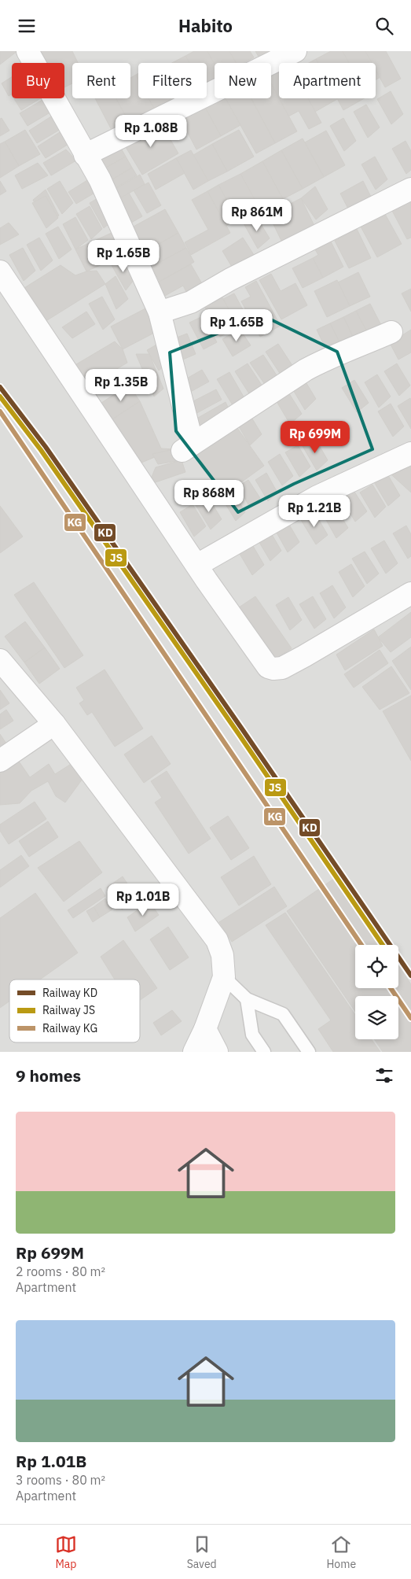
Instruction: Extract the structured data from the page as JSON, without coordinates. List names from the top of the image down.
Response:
{
  "lines": ["rail line KD", "rail line JS", "rail line KG"],
  "legend": ["Railway KD", "Railway JS", "Railway KG"],
  "page": {
    "header": "Habito",
    "chip": [
      "Buy",
      "Rent",
      "Filters",
      "New",
      "Apartment"
    ],
    "price": [
      "Rp 1.08B",
      "Rp 861M",
      "Rp 1.65B",
      "Rp 1.65B",
      "Rp 1.35B",
      "Rp 699M",
      "Rp 868M",
      "Rp 1.21B",
      "Rp 1.01B"
    ],
    "heading": "9 homes",
    "list": [
      {
        "name": "Rp 699M",
        "note": "2 rooms · 80 m² · Apartment"
      },
      {
        "name": "Rp 1.01B",
        "note": "3 rooms · 80 m² · Apartment"
      }
    ],
    "tabs": ["Map", "Saved", "Home"]
  }
}
